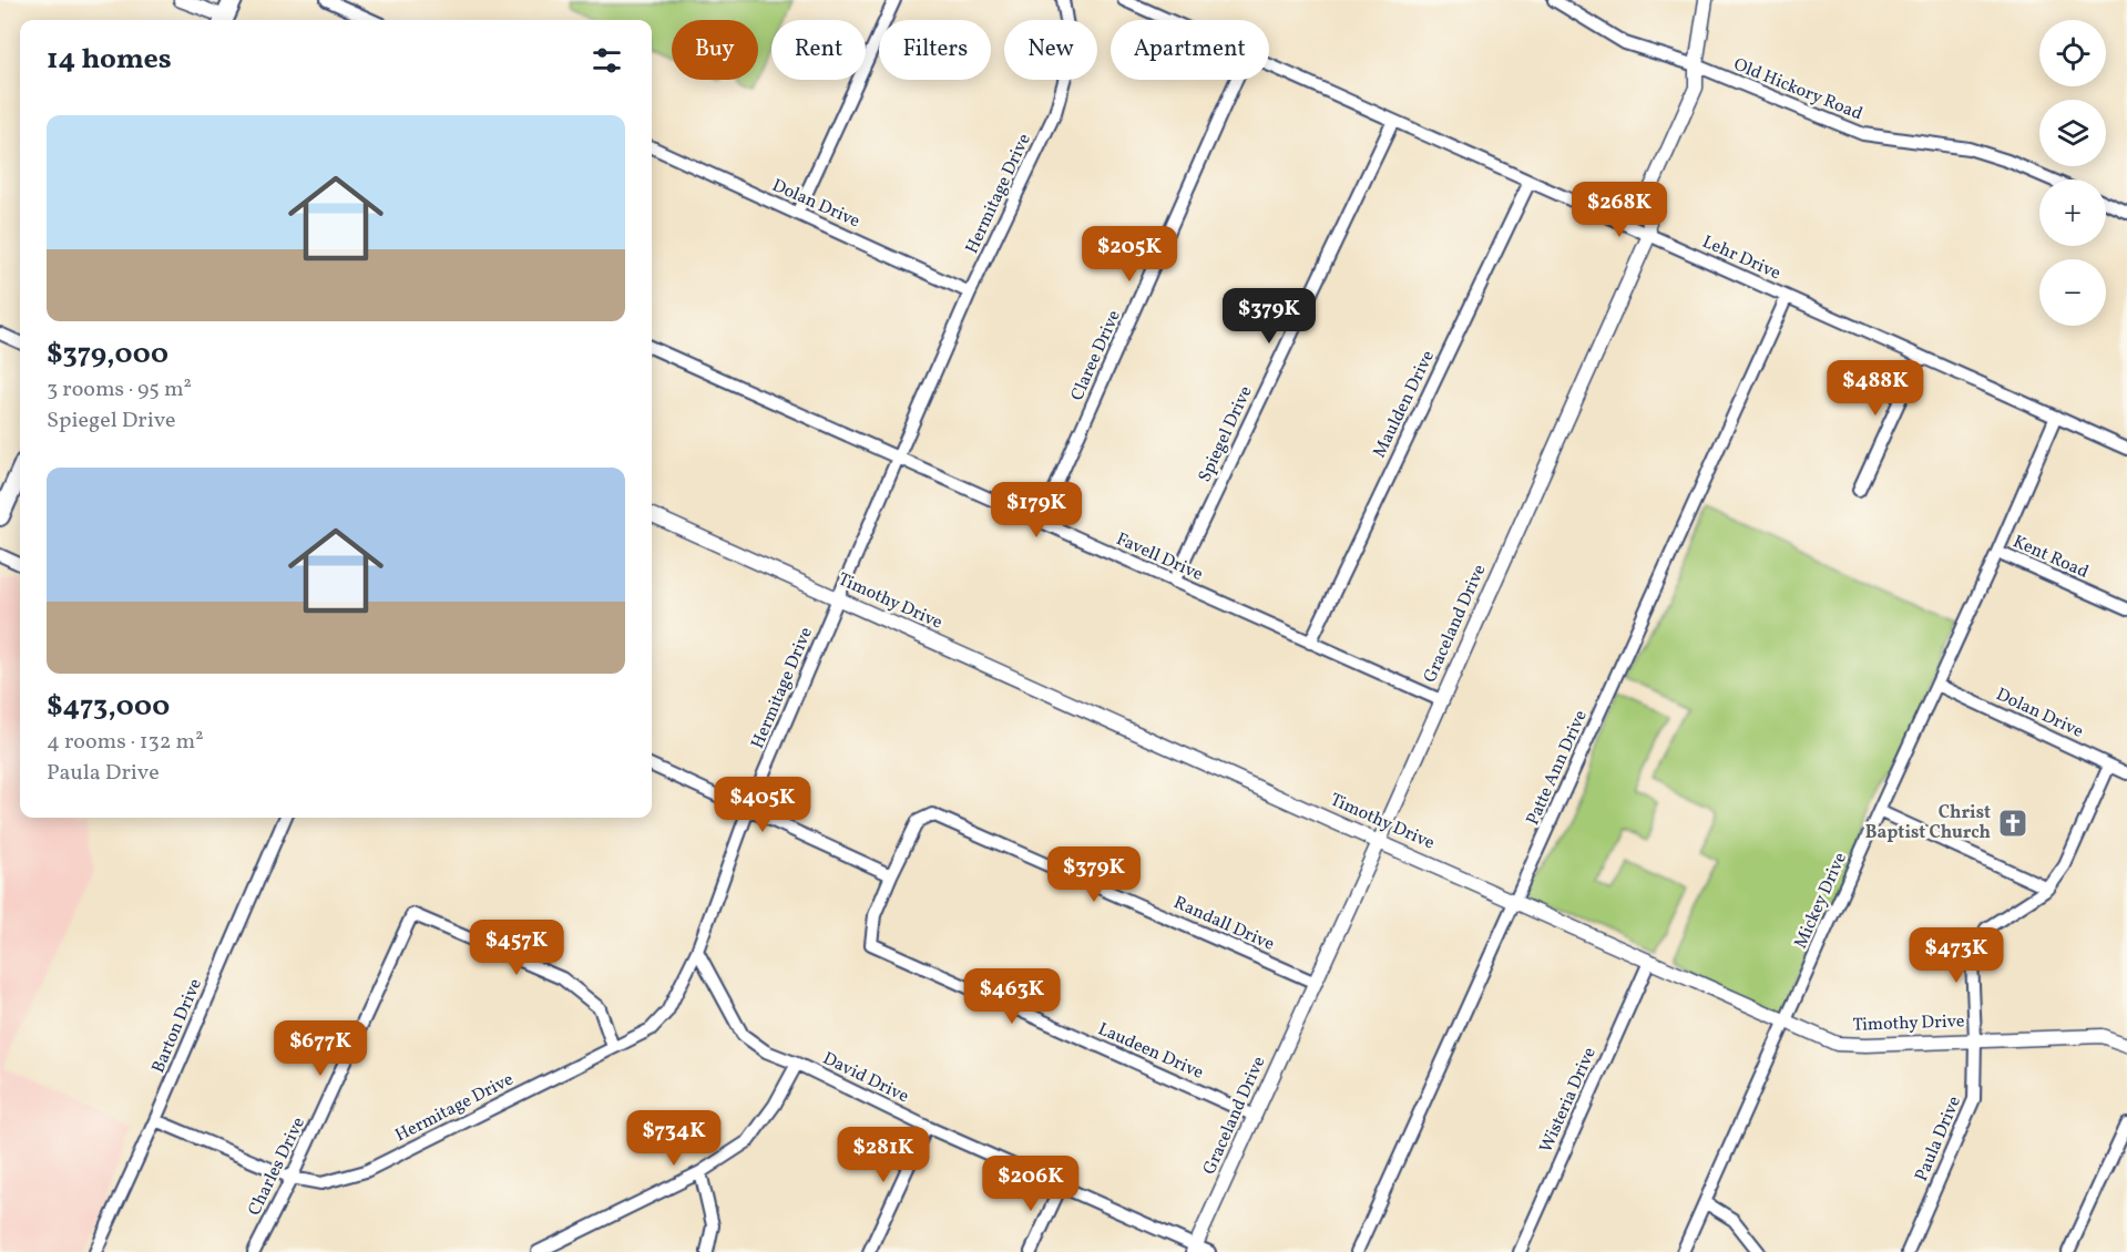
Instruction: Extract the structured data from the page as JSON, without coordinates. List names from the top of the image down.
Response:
{
  "streets": {
    "street": [
      "Old Hickory Road",
      "Hermitage Drive",
      "Dolan Drive",
      "Lehr Drive",
      "Claree Drive",
      "Maulden Drive",
      "Spiegel Drive",
      "Favell Drive",
      "Kent Road",
      "Timothy Drive",
      "Graceland Drive",
      "Patte Ann Drive",
      "Mickey Drive",
      "Randall Drive",
      "Barton Drive",
      "Laudeen Drive",
      "David Drive",
      "Wisteria Drive",
      "Paula Drive",
      "Charles Drive"
    ]
  },
  "crossings": [
    ["Old Hickory Road", "Graceland Drive"],
    ["Hermitage Drive", "Dolan Drive"],
    ["Hermitage Drive", "Favell Drive"],
    ["Hermitage Drive", "Timothy Drive"],
    ["Hermitage Drive", "Barton Drive"],
    ["Hermitage Drive", "David Drive"],
    ["Hermitage Drive", "Charles Drive"],
    ["Dolan Drive", "Mickey Drive"],
    ["Dolan Drive", "Paula Drive"],
    ["Lehr Drive", "Maulden Drive"],
    ["Lehr Drive", "Spiegel Drive"],
    ["Lehr Drive", "Graceland Drive"],
    ["Lehr Drive", "Patte Ann Drive"],
    ["Lehr Drive", "Mickey Drive"],
    ["Claree Drive", "Favell Drive"],
    ["Maulden Drive", "Favell Drive"],
    ["Spiegel Drive", "Favell Drive"],
    ["Favell Drive", "Graceland Drive"],
    ["Kent Road", "Mickey Drive"],
    ["Timothy Drive", "Graceland Drive"],
    ["Timothy Drive", "Patte Ann Drive"],
    ["Timothy Drive", "Mickey Drive"],
    ["Timothy Drive", "Wisteria Drive"],
    ["Timothy Drive", "Paula Drive"],
    ["Graceland Drive", "Randall Drive"],
    ["Graceland Drive", "Laudeen Drive"],
    ["Graceland Drive", "David Drive"],
    ["Randall Drive", "Laudeen Drive"]
  ],
  "places": {
    "church": ["Christ Baptist Church"]
  },
  "page": {
    "map_buttons": ["+", "−"],
    "chip": [
      "Buy",
      "Rent",
      "Filters",
      "New",
      "Apartment"
    ],
    "heading": "14 homes",
    "list": [
      {
        "name": "$379,000",
        "note": "3 rooms · 95 m² · Spiegel Drive"
      },
      {
        "name": "$473,000",
        "note": "4 rooms · 132 m² · Paula Drive"
      }
    ],
    "price": [
      "$268K",
      "$205K",
      "$379K",
      "$488K",
      "$179K",
      "$405K",
      "$379K",
      "$457K",
      "$473K",
      "$463K",
      "$677K",
      "$734K",
      "$281K",
      "$206K"
    ]
  }
}
